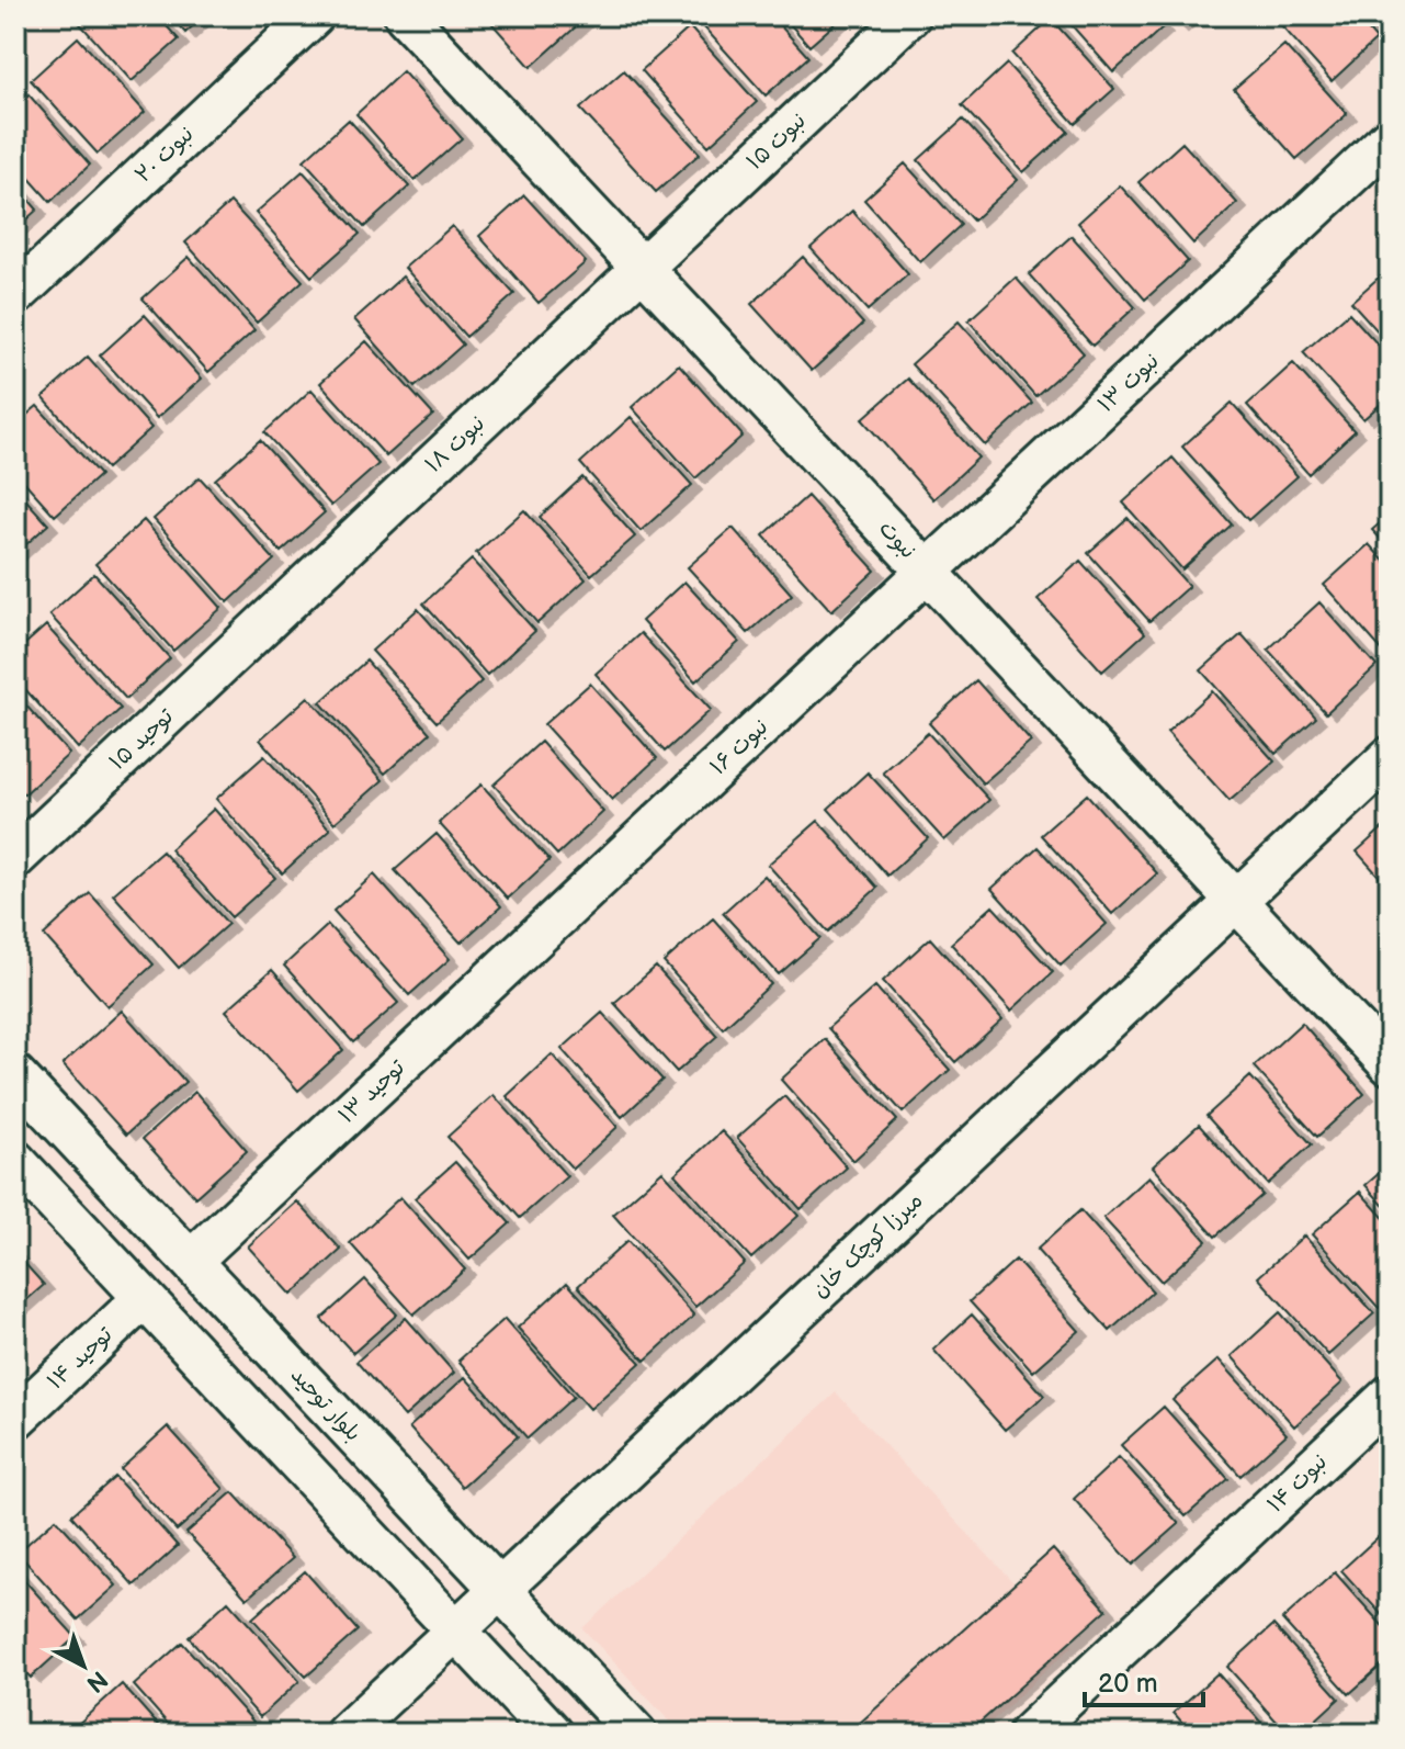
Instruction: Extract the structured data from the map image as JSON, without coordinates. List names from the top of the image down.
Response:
{
  "streets": {
    "street": [
      "نبوت ۱۵",
      "نبوت ۲۰",
      "نبوت ۱۳",
      "نبوت ۱۸",
      "نبوت",
      "توحید ۱۵",
      "نبوت ۱۶",
      "توحید ۱۳",
      "میرزا کوچک خان",
      "توحید ۱۴",
      "بلوار توحید",
      "نبوت ۱۴"
    ]
  },
  "crossings": [
    ["نبوت ۱۵", "نبوت ۱۸"],
    ["نبوت ۱۵", "نبوت"],
    ["نبوت ۱۳", "نبوت"],
    ["نبوت ۱۳", "نبوت ۱۶"],
    ["نبوت ۱۸", "نبوت"],
    ["نبوت ۱۸", "توحید ۱۵"],
    ["نبوت", "نبوت ۱۶"],
    ["نبوت", "میرزا کوچک خان"],
    ["نبوت ۱۶", "توحید ۱۳"],
    ["توحید ۱۳", "بلوار توحید"],
    ["میرزا کوچک خان", "بلوار توحید"]
  ],
  "scale_bar": "20 m",
  "north": "bottom right"
}
